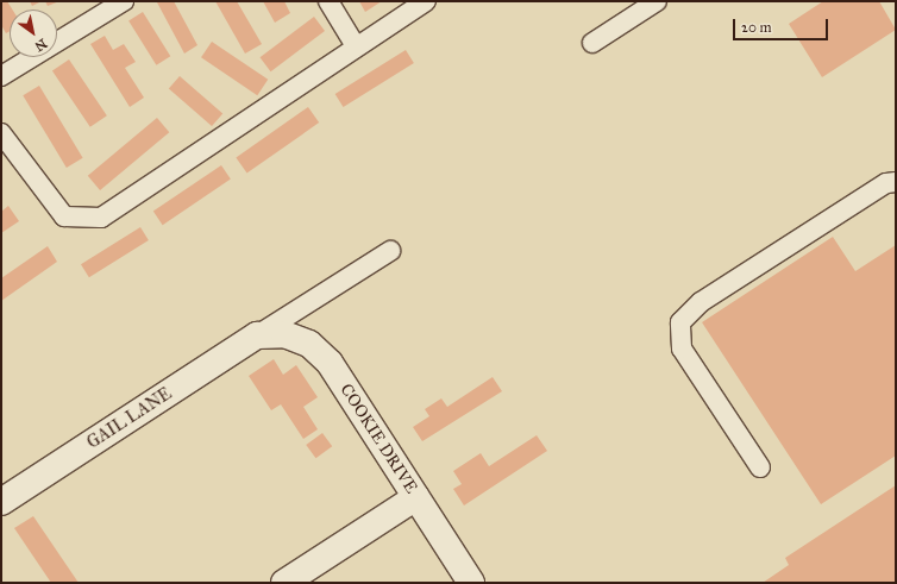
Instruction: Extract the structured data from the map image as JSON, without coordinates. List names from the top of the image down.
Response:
{
  "streets": {
    "street": ["GAIL LANE", "COOKIE DRIVE"]
  },
  "crossings": [
    ["GAIL LANE", "COOKIE DRIVE"]
  ],
  "scale_bar": "20 m",
  "north": "bottom right"
}
